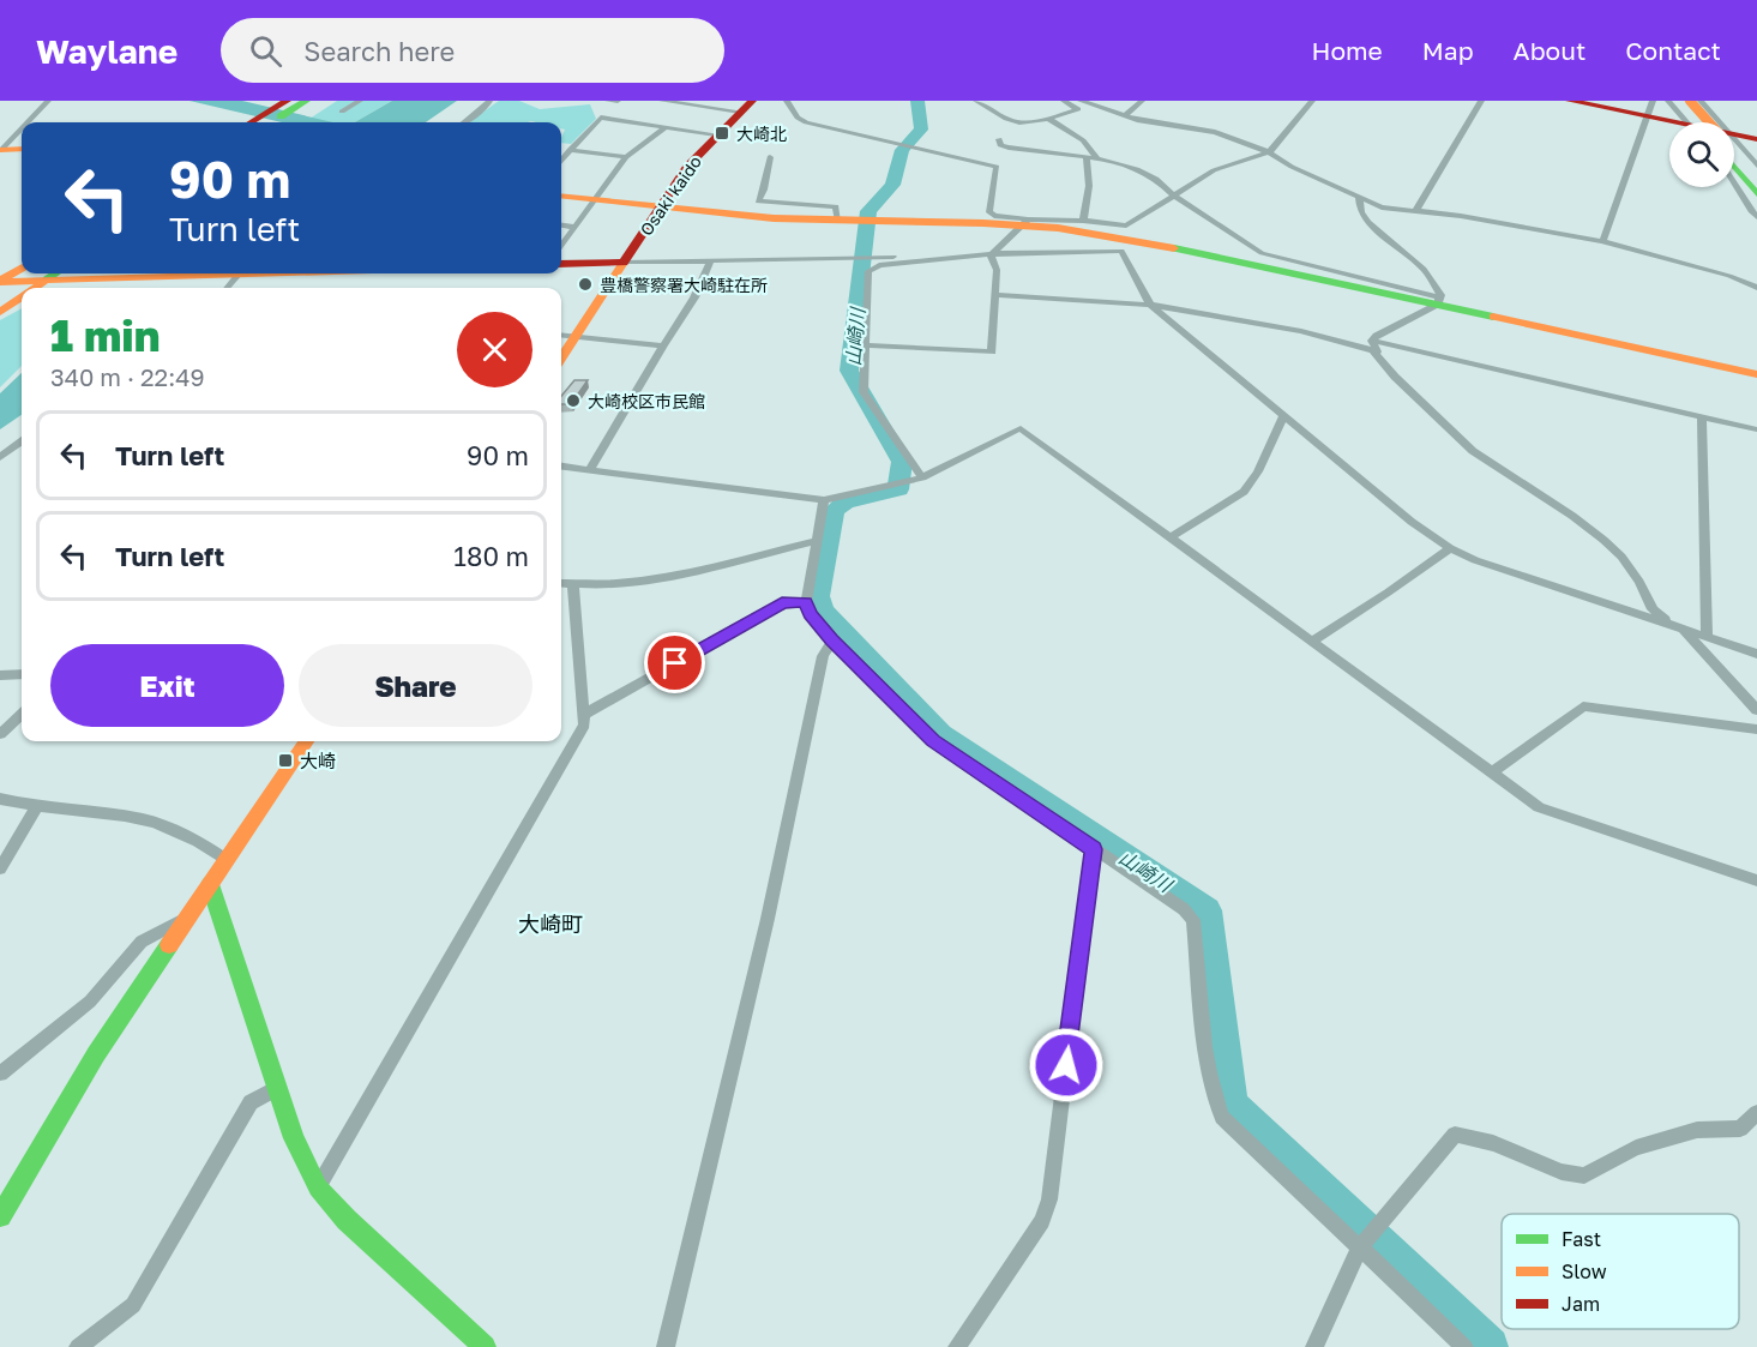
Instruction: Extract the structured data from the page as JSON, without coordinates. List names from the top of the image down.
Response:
{
  "streets": {
    "main road": ["Osaki kaido"]
  },
  "districts": ["大崎町"],
  "water": ["山崎川"],
  "places": {
    "transit": ["大崎北", "大崎"],
    "other": ["豊橋警察署大崎駐在所", "大崎校区市民館"]
  },
  "legend": ["Fast", "Slow", "Jam"],
  "page": {
    "header": "Waylane",
    "search": "Search here",
    "nav": [
      "Home",
      "Map",
      "About",
      "Contact"
    ],
    "turn": ["90 m", "Turn left"],
    "heading": ["1 min", "340 m · 22:49"],
    "list": [
      {
        "name": "Turn left",
        "value": "90 m"
      },
      {
        "name": "Turn left",
        "value": "180 m"
      }
    ],
    "buttons": ["Exit", "Share"]
  }
}
